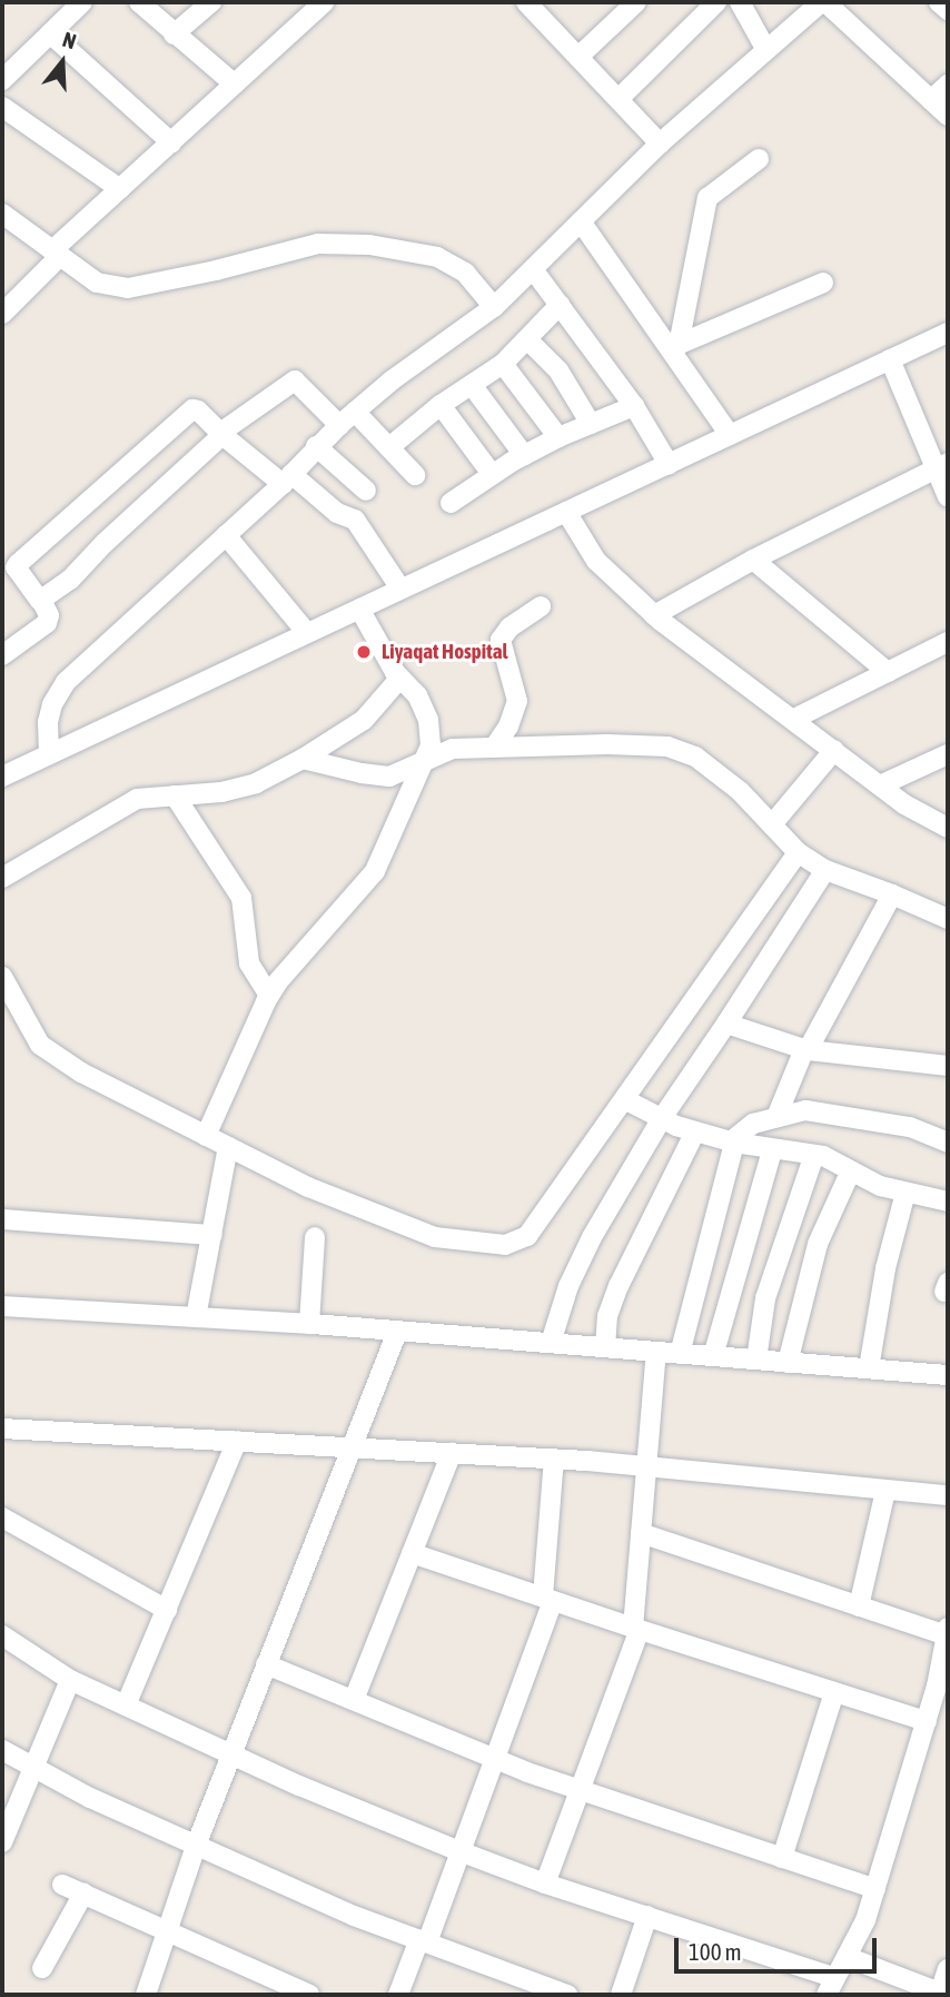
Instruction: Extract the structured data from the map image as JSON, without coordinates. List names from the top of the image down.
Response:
{
  "places": ["Liyaqat Hospital"],
  "scale_bar": "100 m",
  "north": "top"
}
